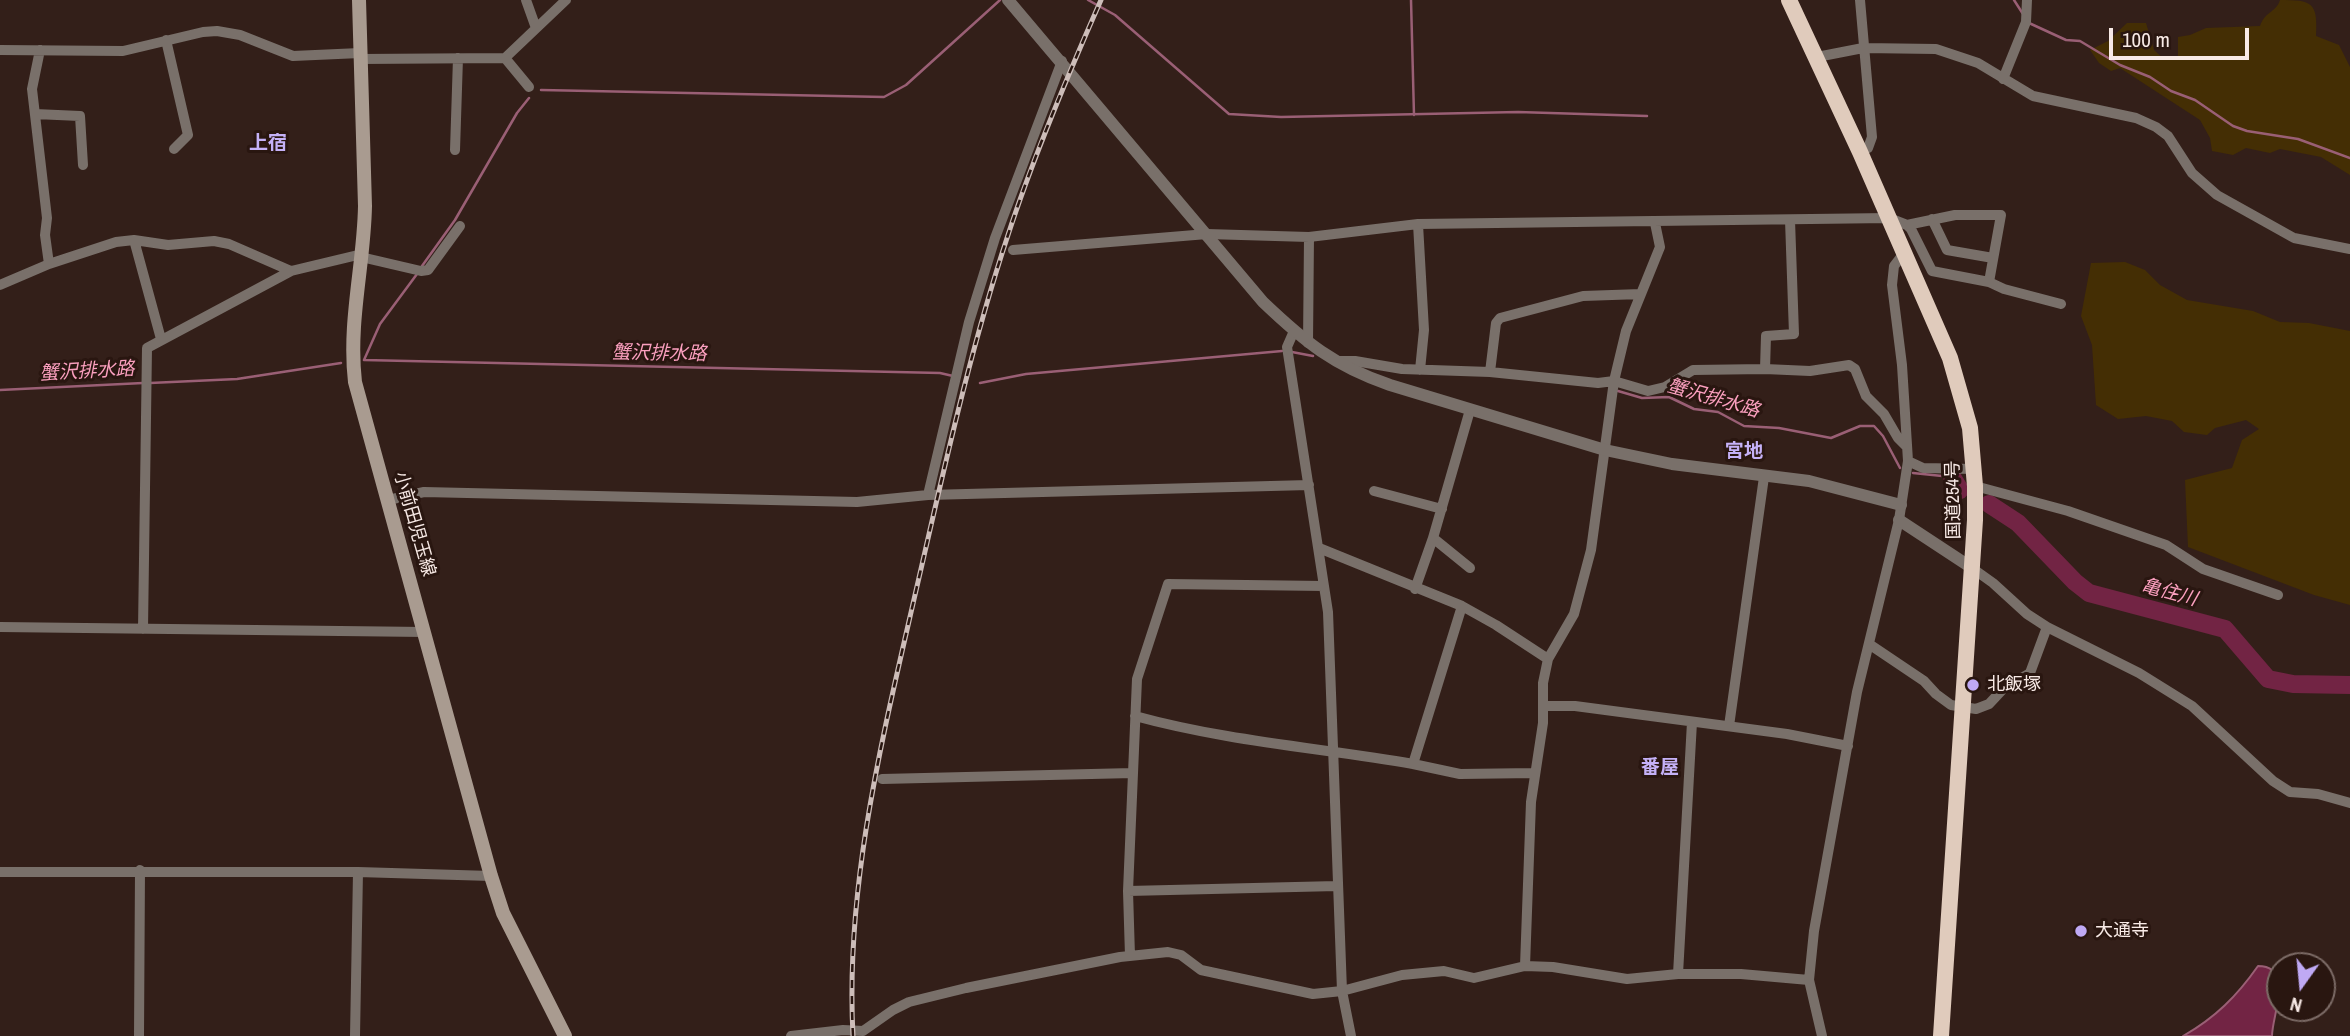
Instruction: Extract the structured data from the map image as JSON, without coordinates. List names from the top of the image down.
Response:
{
  "streets": {
    "highway": ["国道254号"],
    "main road": ["小前田児玉線"]
  },
  "districts": ["上宿", "宮地", "番屋"],
  "water": ["蟹沢排水路", "亀住川"],
  "places": ["北飯塚", "大通寺"],
  "scale_bar": "100 m",
  "north": "bottom"
}
